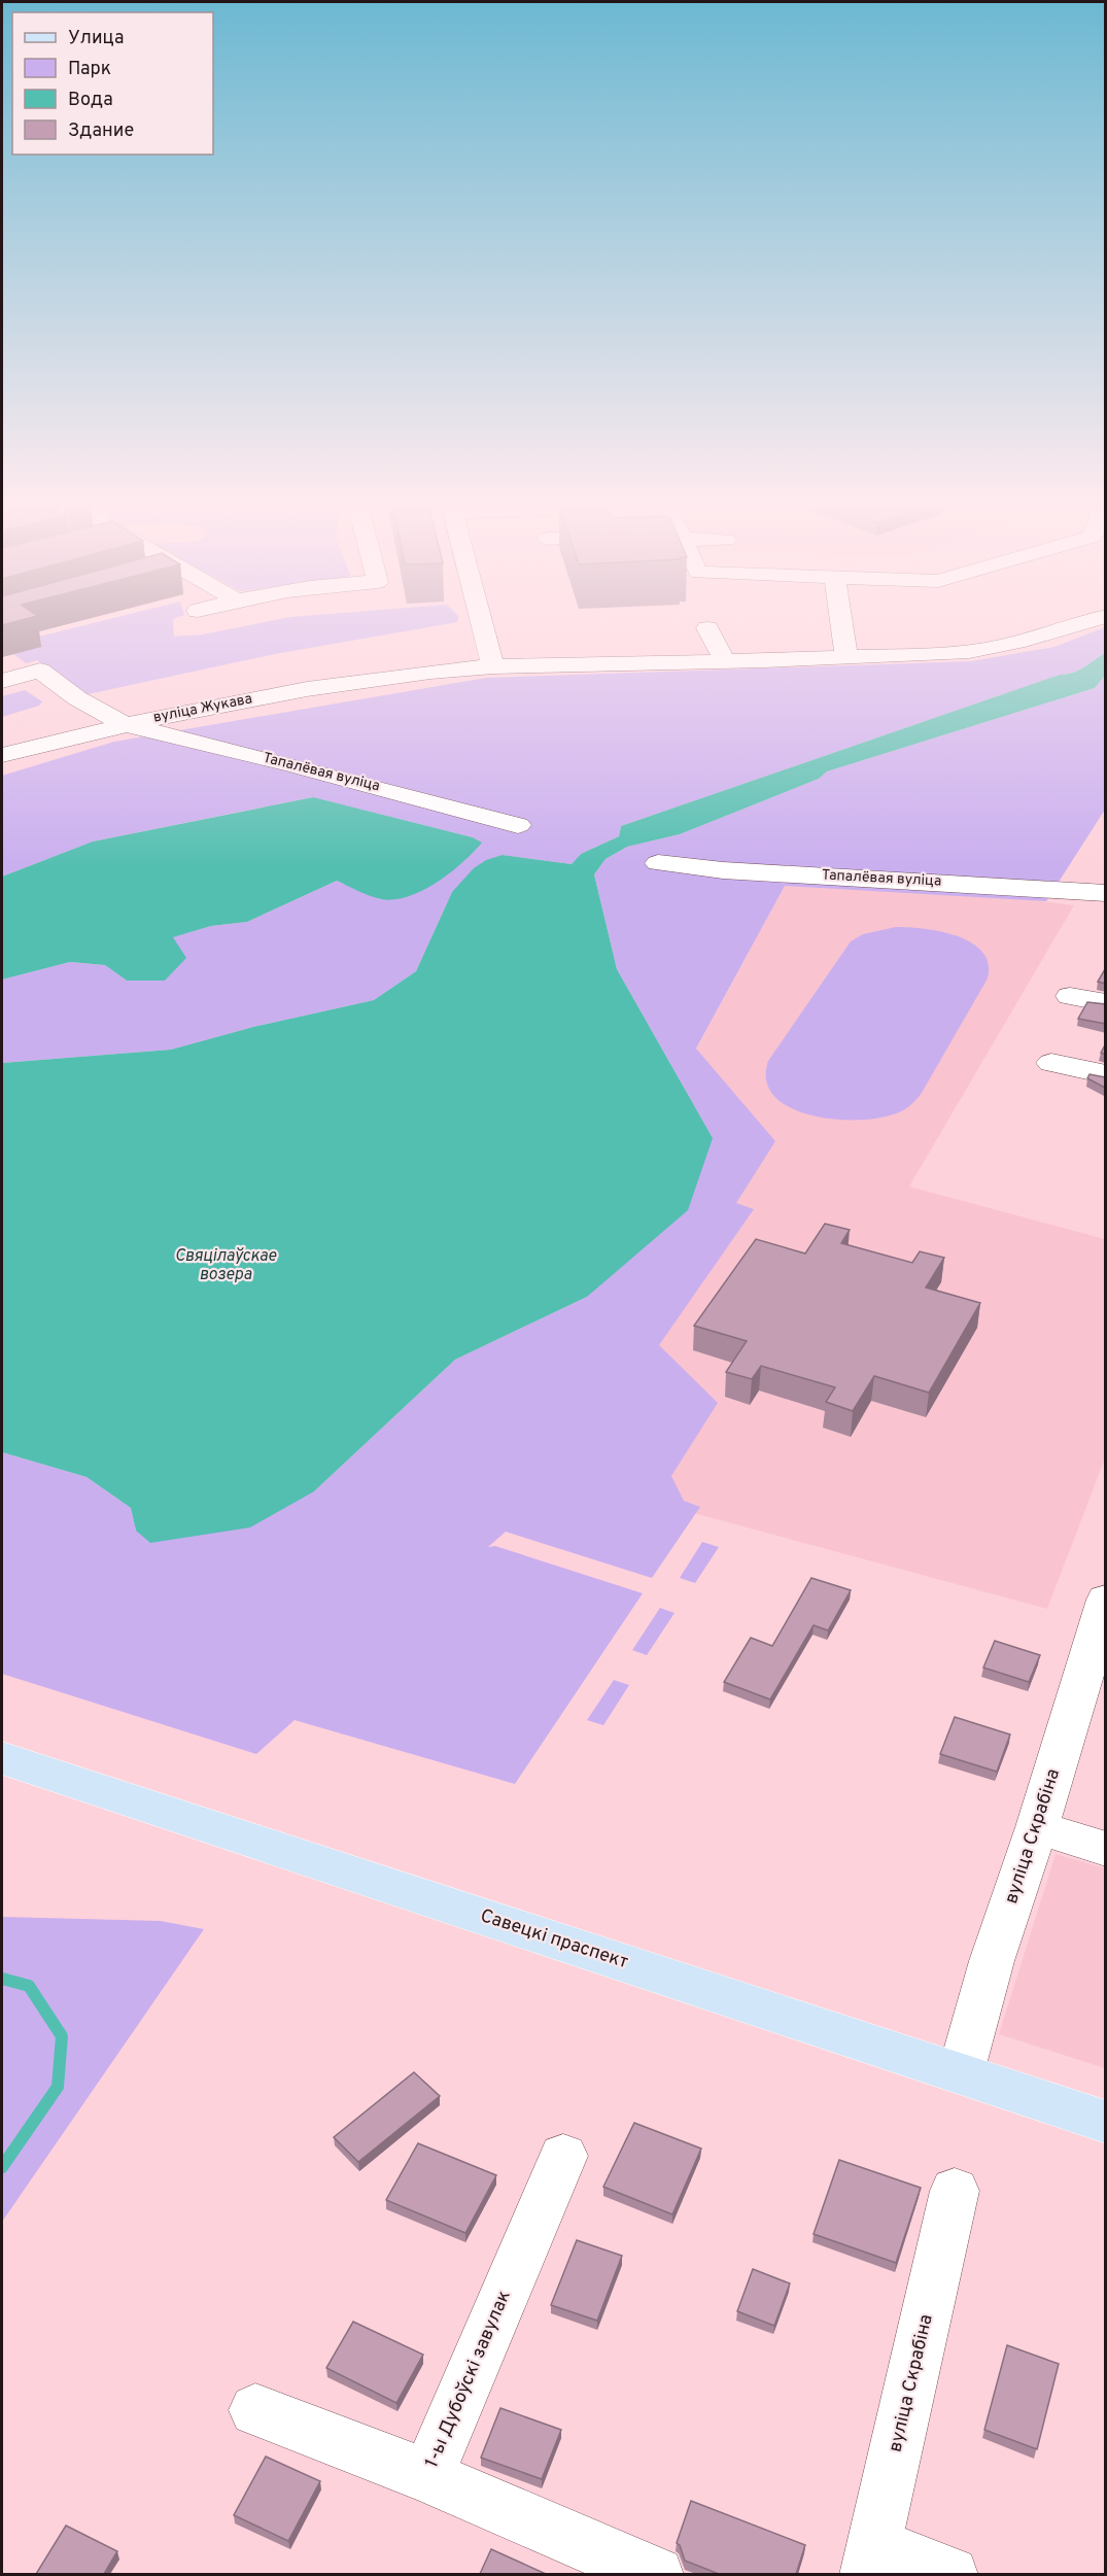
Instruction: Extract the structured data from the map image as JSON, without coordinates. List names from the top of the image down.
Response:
{
  "streets": {
    "main road": ["Савецкі праспект"],
    "street": [
      "вуліца Жукава",
      "Тапалёвая вуліца",
      "вуліца Скрабіна",
      "1-ы Дубоўскі завулак"
    ]
  },
  "crossings": [
    ["вуліца Жукава", "Тапалёвая вуліца"],
    ["вуліца Скрабіна", "Савецкі праспект"]
  ],
  "water": ["Свяцілаўскае возера"],
  "legend": [
    "Улица",
    "Парк",
    "Вода",
    "Здание"
  ]
}
